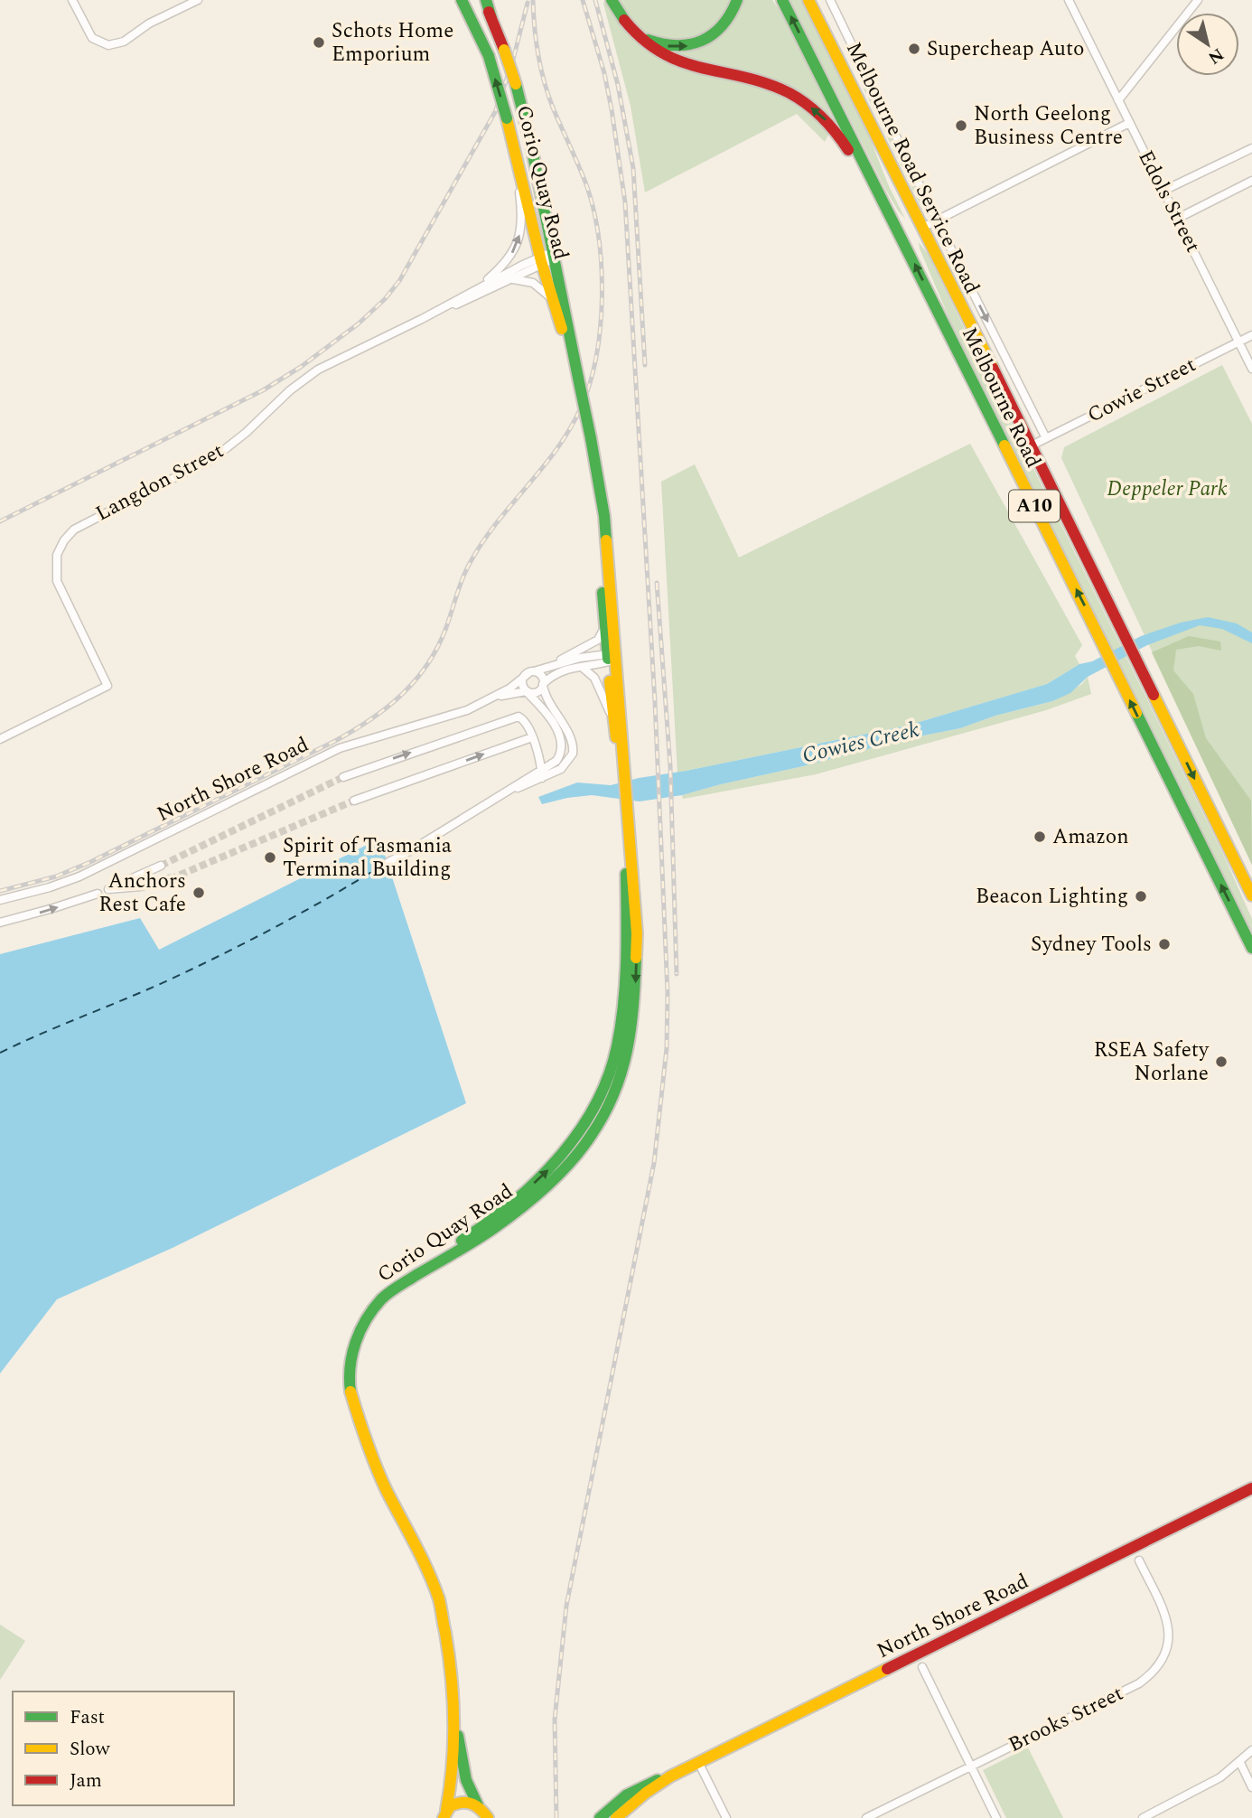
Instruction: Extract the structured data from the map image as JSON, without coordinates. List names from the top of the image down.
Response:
{
  "streets": {
    "main road": [
      "Corio Quay Road",
      "Melbourne Road",
      "A10",
      "North Shore Road"
    ],
    "street": [
      "Melbourne Road Service Road",
      "Edols Street",
      "Cowie Street",
      "Langdon Street",
      "Brooks Street"
    ]
  },
  "crossings": [
    ["Melbourne Road Service Road", "Cowie Street"],
    ["Corio Quay Road", "Langdon Street"],
    ["Corio Quay Road", "North Shore Road"],
    ["Edols Street", "Cowie Street"],
    ["Cowie Street", "Melbourne Road"]
  ],
  "one_way": ["Melbourne Road Service Road"],
  "water": ["Cowies Creek"],
  "parks": ["Deppeler Park"],
  "places": [
    "Schots Home Emporium",
    "Supercheap Auto",
    "North Geelong Business Centre",
    "Amazon",
    "Spirit of Tasmania Terminal Building",
    "Anchors Rest Cafe",
    "Beacon Lighting",
    "Sydney Tools",
    "RSEA Safety Norlane"
  ],
  "legend": ["Fast", "Slow", "Jam"],
  "north": "bottom right"
}
